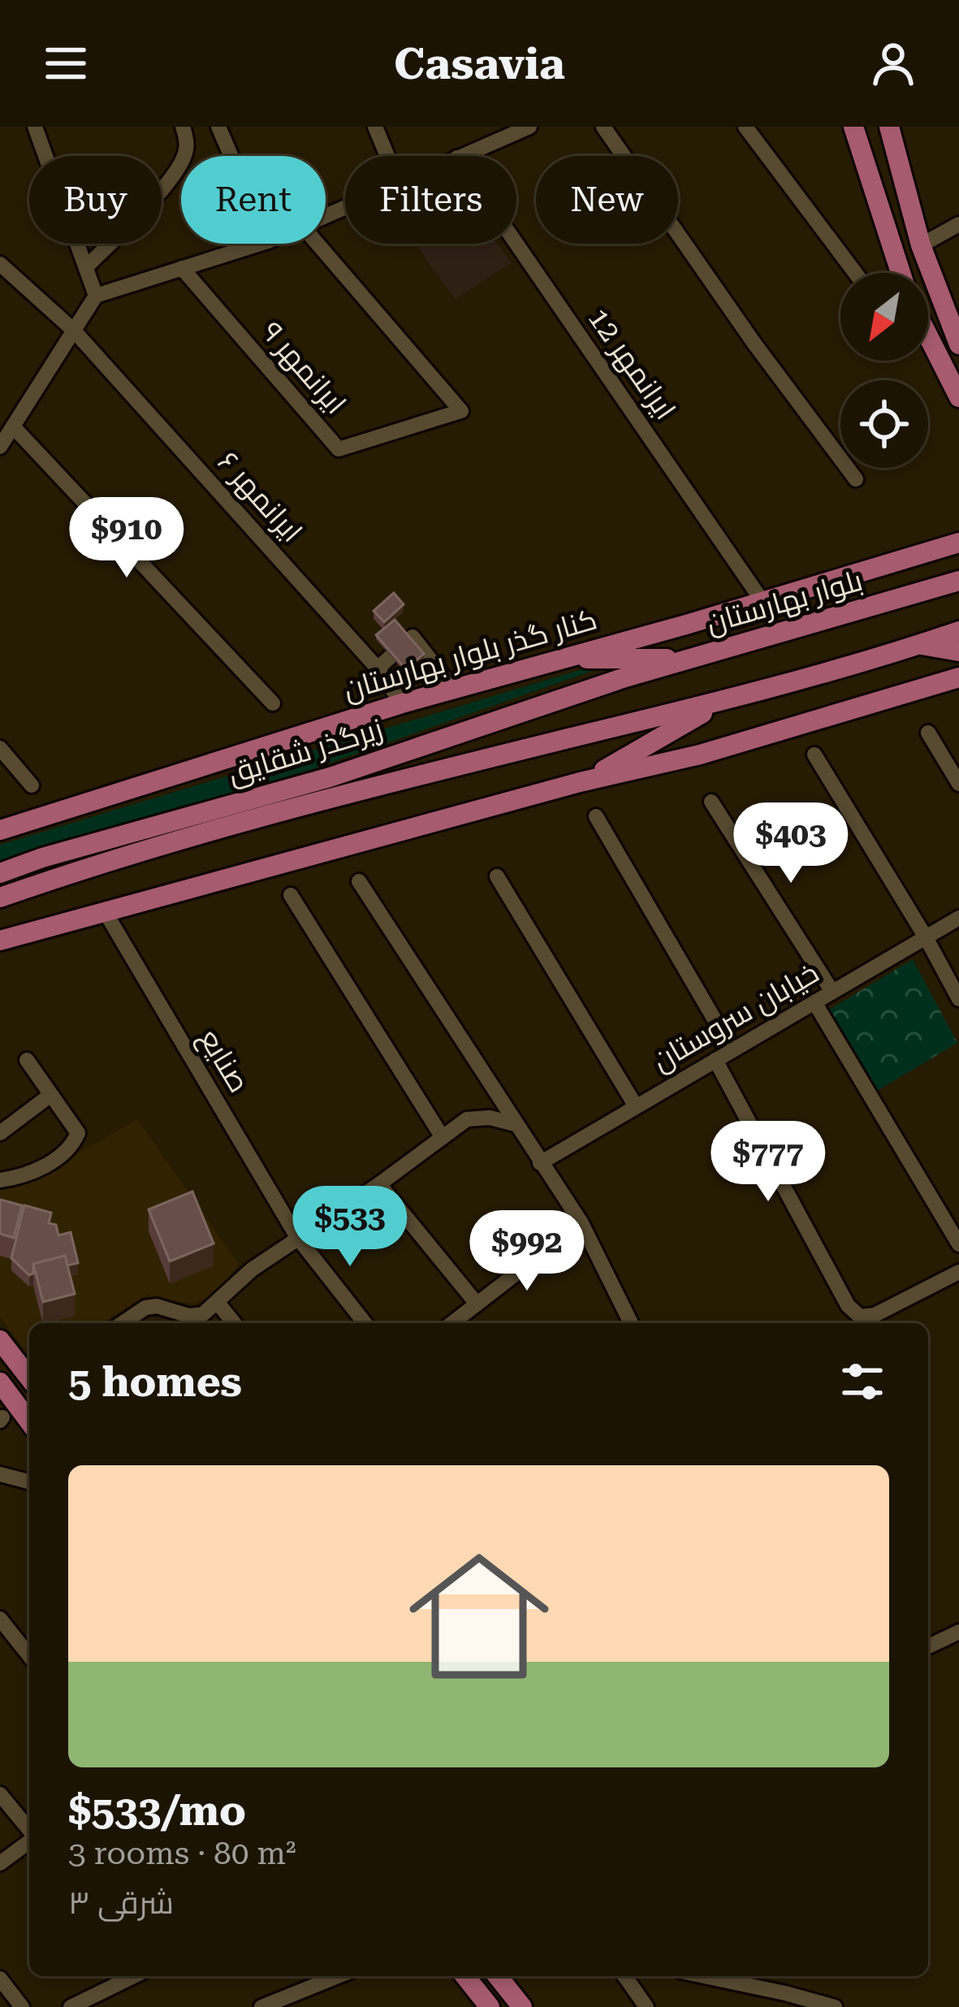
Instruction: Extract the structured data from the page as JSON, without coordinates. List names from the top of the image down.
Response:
{
  "streets": {
    "main road": ["بلوار بهارستان", "کنار گذر بلوار بهارستان", "زیرگذر شقایق"],
    "street": [
      "ایرانمهر 12",
      "ایرانمهر ۹",
      "ایرانمهر ۶",
      "خیابان سروستان",
      "صنایع"
    ]
  },
  "crossings": [
    ["ایرانمهر 12", "کنار گذر بلوار بهارستان"],
    ["ایرانمهر ۶", "کنار گذر بلوار بهارستان"],
    ["بلوار بهارستان", "زیرگذر شقایق"]
  ],
  "north": "bottom left",
  "page": {
    "header": "Casavia",
    "chip": [
      "Buy",
      "Rent",
      "Filters",
      "New"
    ],
    "price": [
      "$910",
      "$403",
      "$777",
      "$533",
      "$992"
    ],
    "heading": "5 homes",
    "list": [
      {
        "name": "$533/mo",
        "note": "3 rooms · 80 m² · شرقی ۳"
      }
    ]
  }
}
